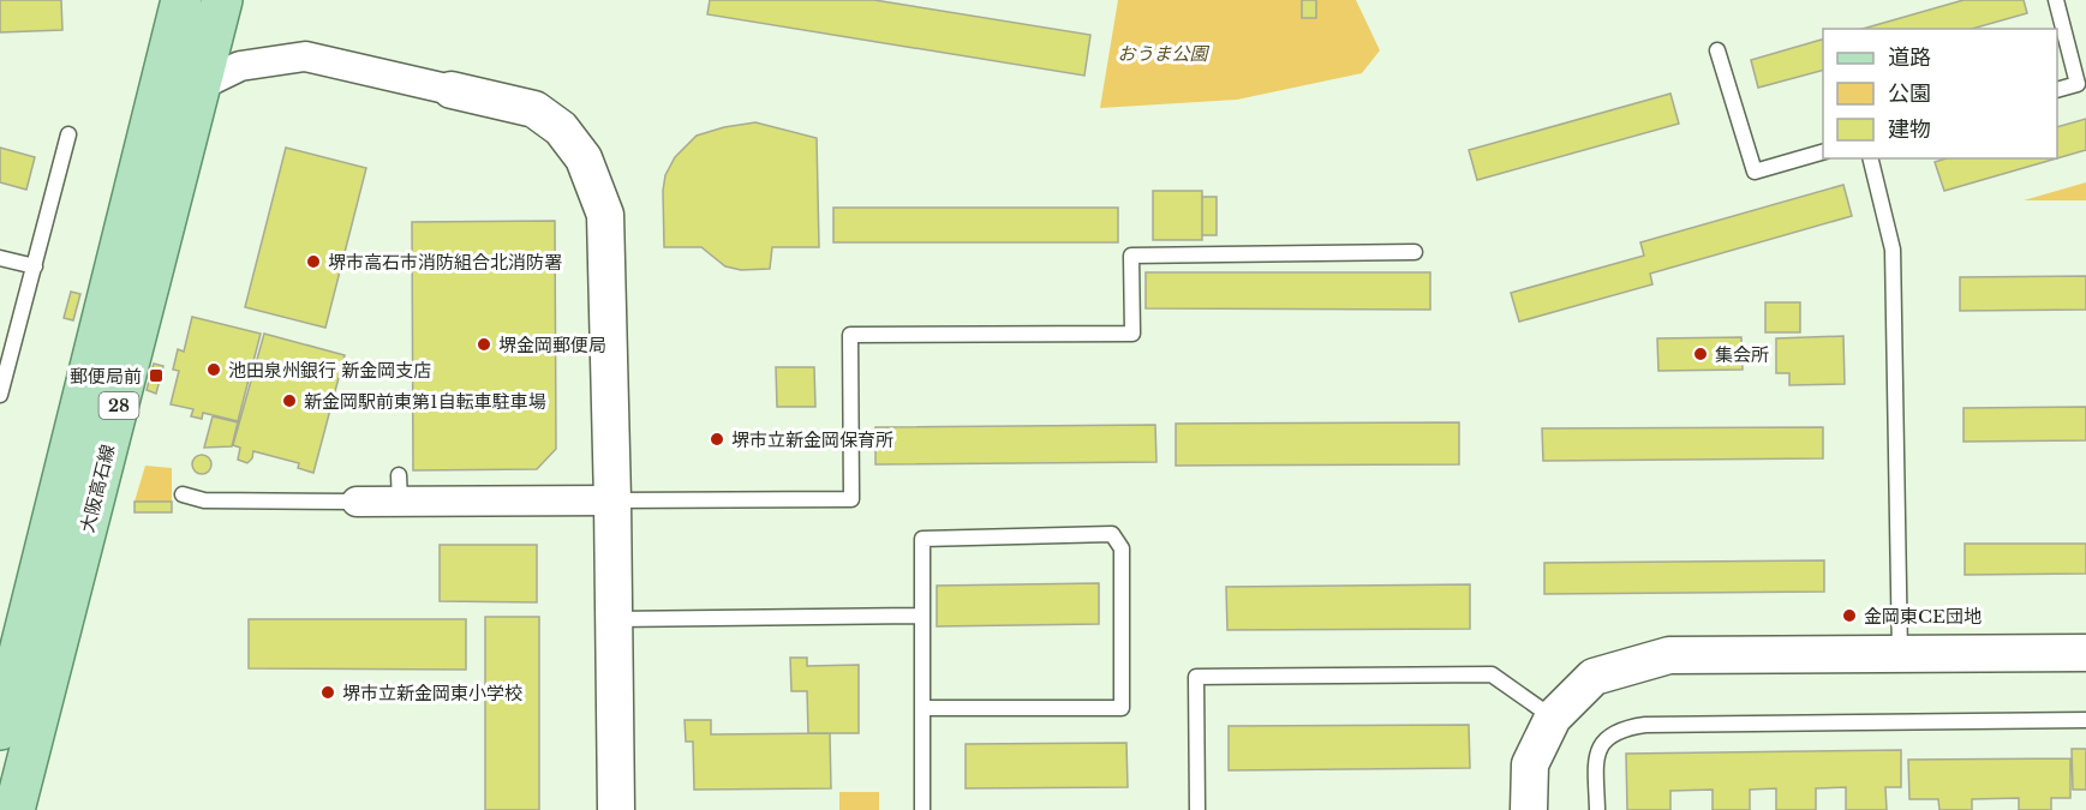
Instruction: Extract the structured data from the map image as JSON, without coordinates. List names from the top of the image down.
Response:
{
  "streets": {
    "main road": ["28", "大阪高石線"]
  },
  "parks": ["おうま公園"],
  "places": {
    "other": [
      "堺市高石市消防組合北消防署",
      "堺金岡郵便局",
      "集会所",
      "池田泉州銀行 新金岡支店",
      "新金岡駅前東第1自転車駐車場",
      "堺市立新金岡保育所",
      "金岡東CE団地",
      "堺市立新金岡東小学校"
    ],
    "transit": ["郵便局前"]
  },
  "legend": ["道路", "公園", "建物"]
}
